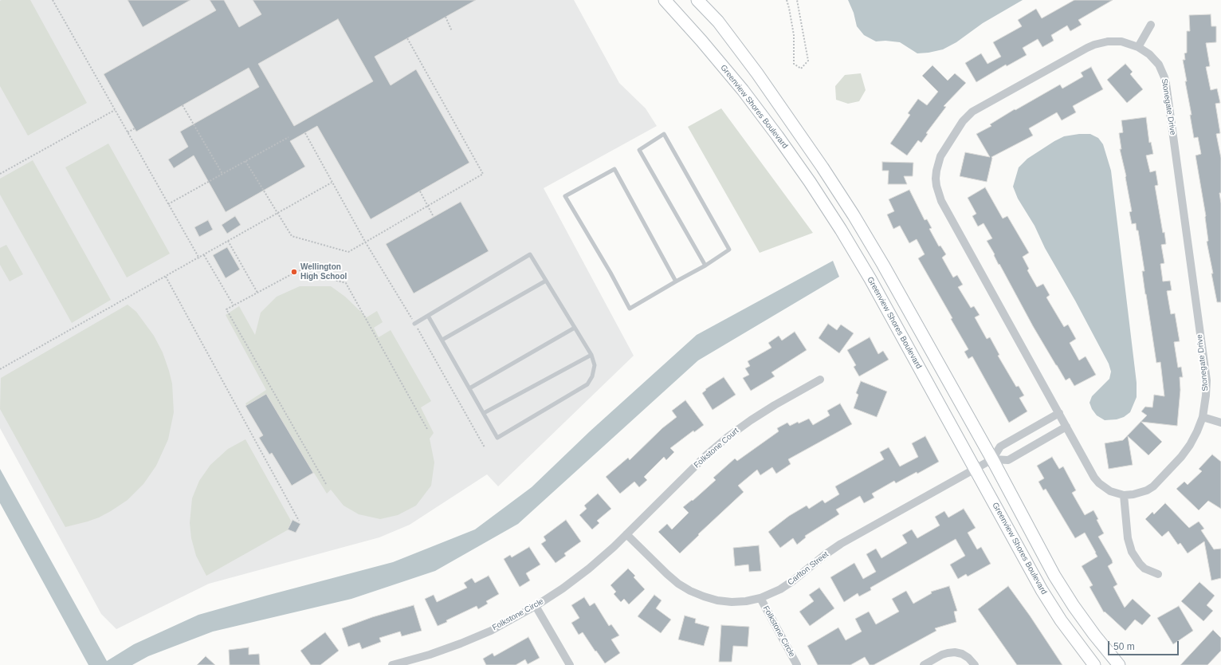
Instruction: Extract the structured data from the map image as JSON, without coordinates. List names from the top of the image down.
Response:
{
  "streets": {
    "street": [
      "Greenview Shores Boulevard",
      "Stonegate Drive",
      "Folkstone Court",
      "Carlton Street",
      "Folkstone Circle"
    ]
  },
  "crossings": [
    ["Greenview Shores Boulevard", "Carlton Street"],
    ["Folkstone Court", "Carlton Street"],
    ["Folkstone Court", "Folkstone Circle"],
    ["Carlton Street", "Folkstone Circle"]
  ],
  "places": ["Wellington High School"],
  "scale_bar": "50 m"
}
